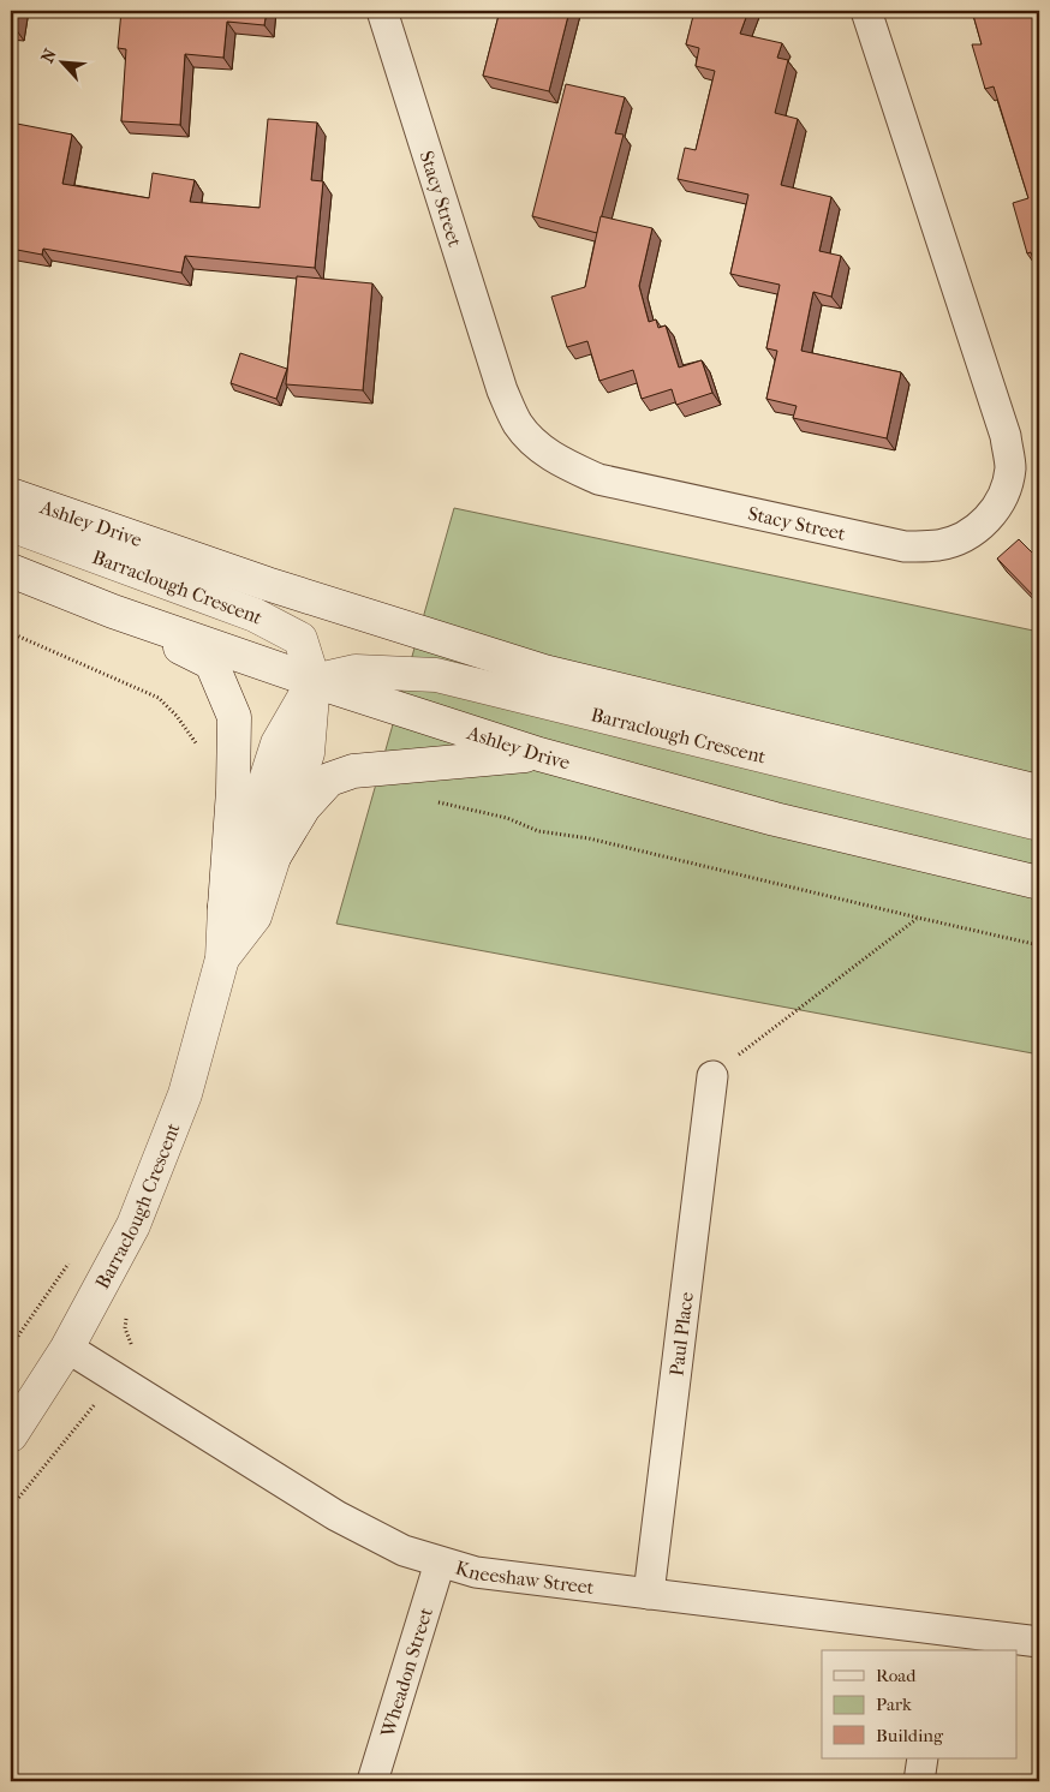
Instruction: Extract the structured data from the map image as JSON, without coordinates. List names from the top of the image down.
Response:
{
  "streets": {
    "main road": ["Ashley Drive", "Barraclough Crescent"],
    "street": [
      "Stacy Street",
      "Paul Place",
      "Kneeshaw Street",
      "Wheadon Street"
    ]
  },
  "crossings": [
    ["Ashley Drive", "Barraclough Crescent"],
    ["Barraclough Crescent", "Kneeshaw Street"],
    ["Paul Place", "Kneeshaw Street"],
    ["Kneeshaw Street", "Wheadon Street"]
  ],
  "legend": ["Road", "Park", "Building"],
  "north": "top left"
}
